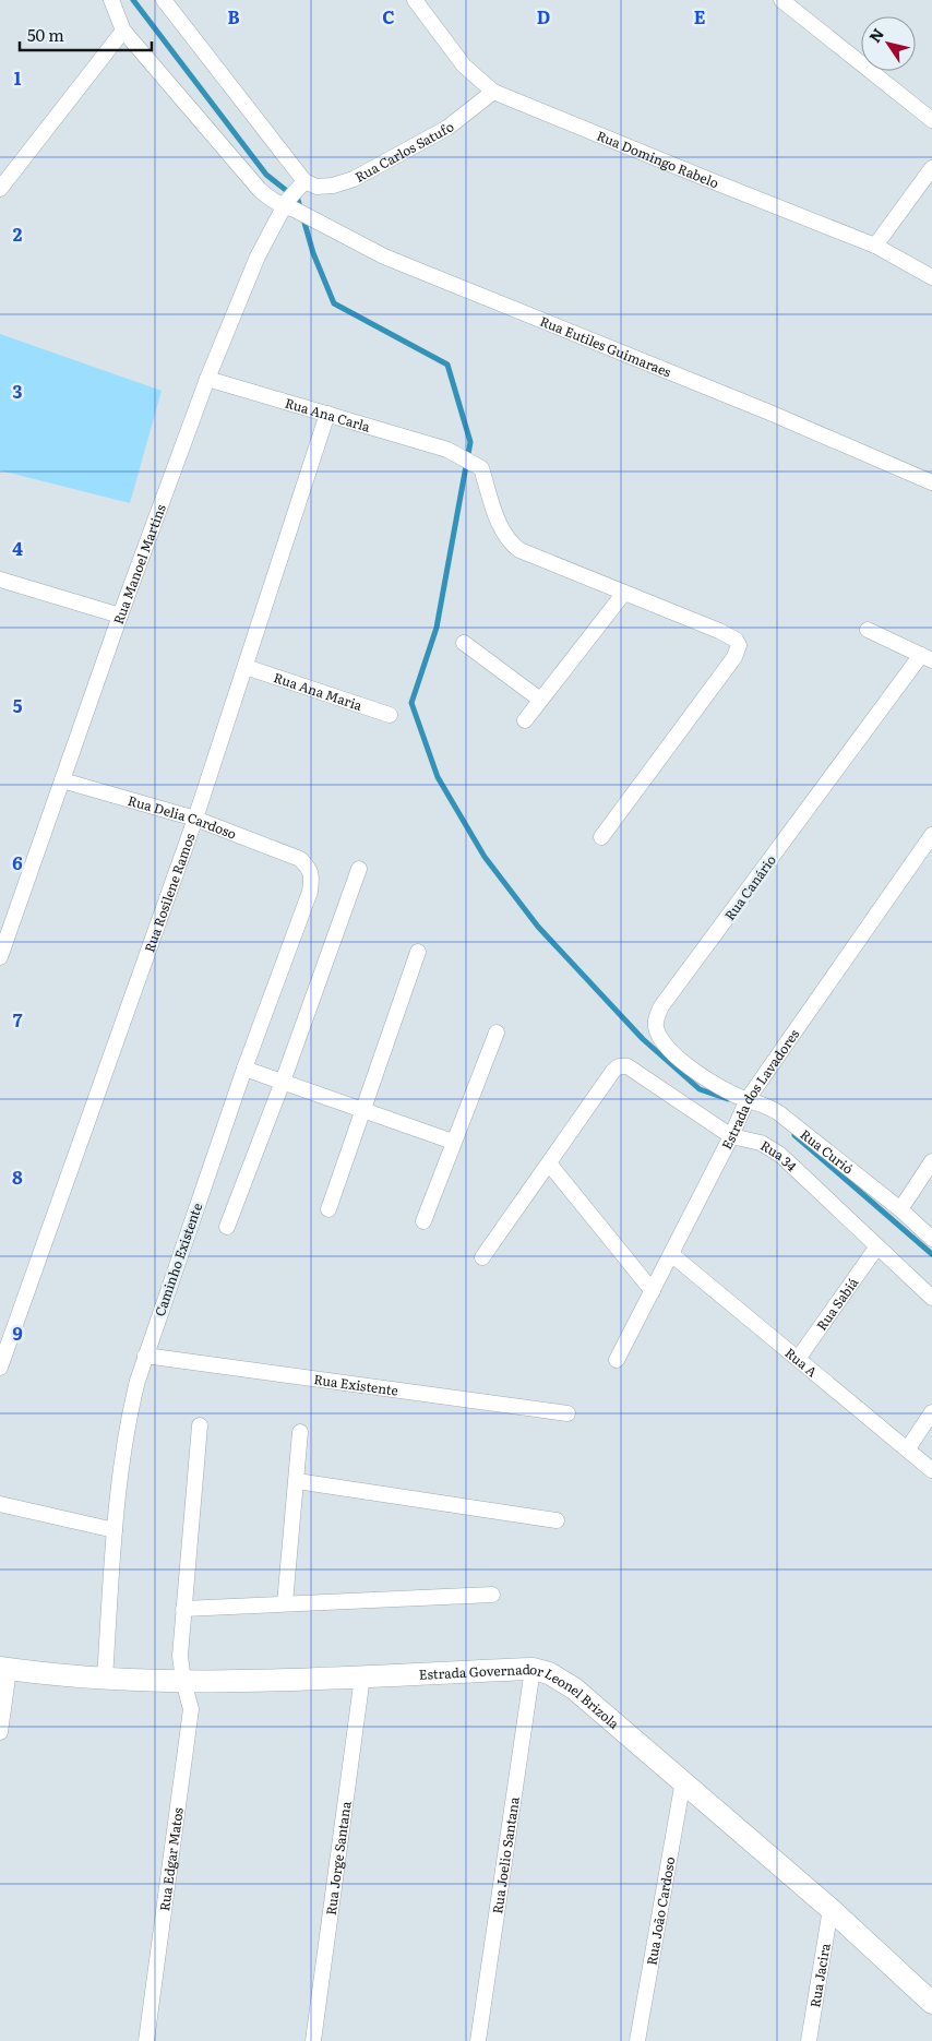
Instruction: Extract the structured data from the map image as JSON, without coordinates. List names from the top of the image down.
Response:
{
  "streets": {
    "main road": ["Estrada Governador Leonel Brizola"],
    "street": [
      "Rua Carlos Satufo",
      "Rua Domingo Rabelo",
      "Rua Eutiles Guimaraes",
      "Rua Ana Carla",
      "Rua Manoel Martins",
      "Rua Ana Maria",
      "Rua Delia Cardoso",
      "Rua Canário",
      "Rua Rosilene Ramos",
      "Estrada dos Lavadores",
      "Rua Curió",
      "Rua 34",
      "Caminho Existente",
      "Rua Sabiá",
      "Rua A",
      "Rua Existente",
      "Rua Joelio Santana",
      "Rua Jorge Santana",
      "Rua Edgar Matos",
      "Rua João Cardoso",
      "Rua Jacira"
    ]
  },
  "crossings": [
    ["Rua Carlos Satufo", "Rua Domingo Rabelo"],
    ["Rua Carlos Satufo", "Rua Manoel Martins"],
    ["Rua Eutiles Guimaraes", "Rua Manoel Martins"],
    ["Rua Ana Carla", "Rua Manoel Martins"],
    ["Rua Ana Carla", "Rua Rosilene Ramos"],
    ["Rua Manoel Martins", "Rua Delia Cardoso"],
    ["Rua Ana Maria", "Rua Rosilene Ramos"],
    ["Rua Delia Cardoso", "Rua Rosilene Ramos"],
    ["Rua Delia Cardoso", "Caminho Existente"],
    ["Rua Canário", "Estrada dos Lavadores"],
    ["Rua Canário", "Rua Curió"],
    ["Estrada dos Lavadores", "Rua Curió"],
    ["Estrada dos Lavadores", "Rua 34"],
    ["Estrada dos Lavadores", "Rua A"],
    ["Rua 34", "Rua Sabiá"],
    ["Caminho Existente", "Rua Existente"],
    ["Caminho Existente", "Estrada Governador Leonel Brizola"],
    ["Rua Sabiá", "Rua A"],
    ["Estrada Governador Leonel Brizola", "Rua Joelio Santana"],
    ["Estrada Governador Leonel Brizola", "Rua Jorge Santana"],
    ["Estrada Governador Leonel Brizola", "Rua Edgar Matos"],
    ["Estrada Governador Leonel Brizola", "Rua João Cardoso"],
    ["Estrada Governador Leonel Brizola", "Rua Jacira"]
  ],
  "scale_bar": "50 m",
  "north": "top left",
  "grid": {
    "columns": [
      "B",
      "C",
      "D",
      "E"
    ],
    "rows": [
      "1",
      "2",
      "3",
      "4",
      "5",
      "6",
      "7",
      "8",
      "9"
    ]
  }
}
